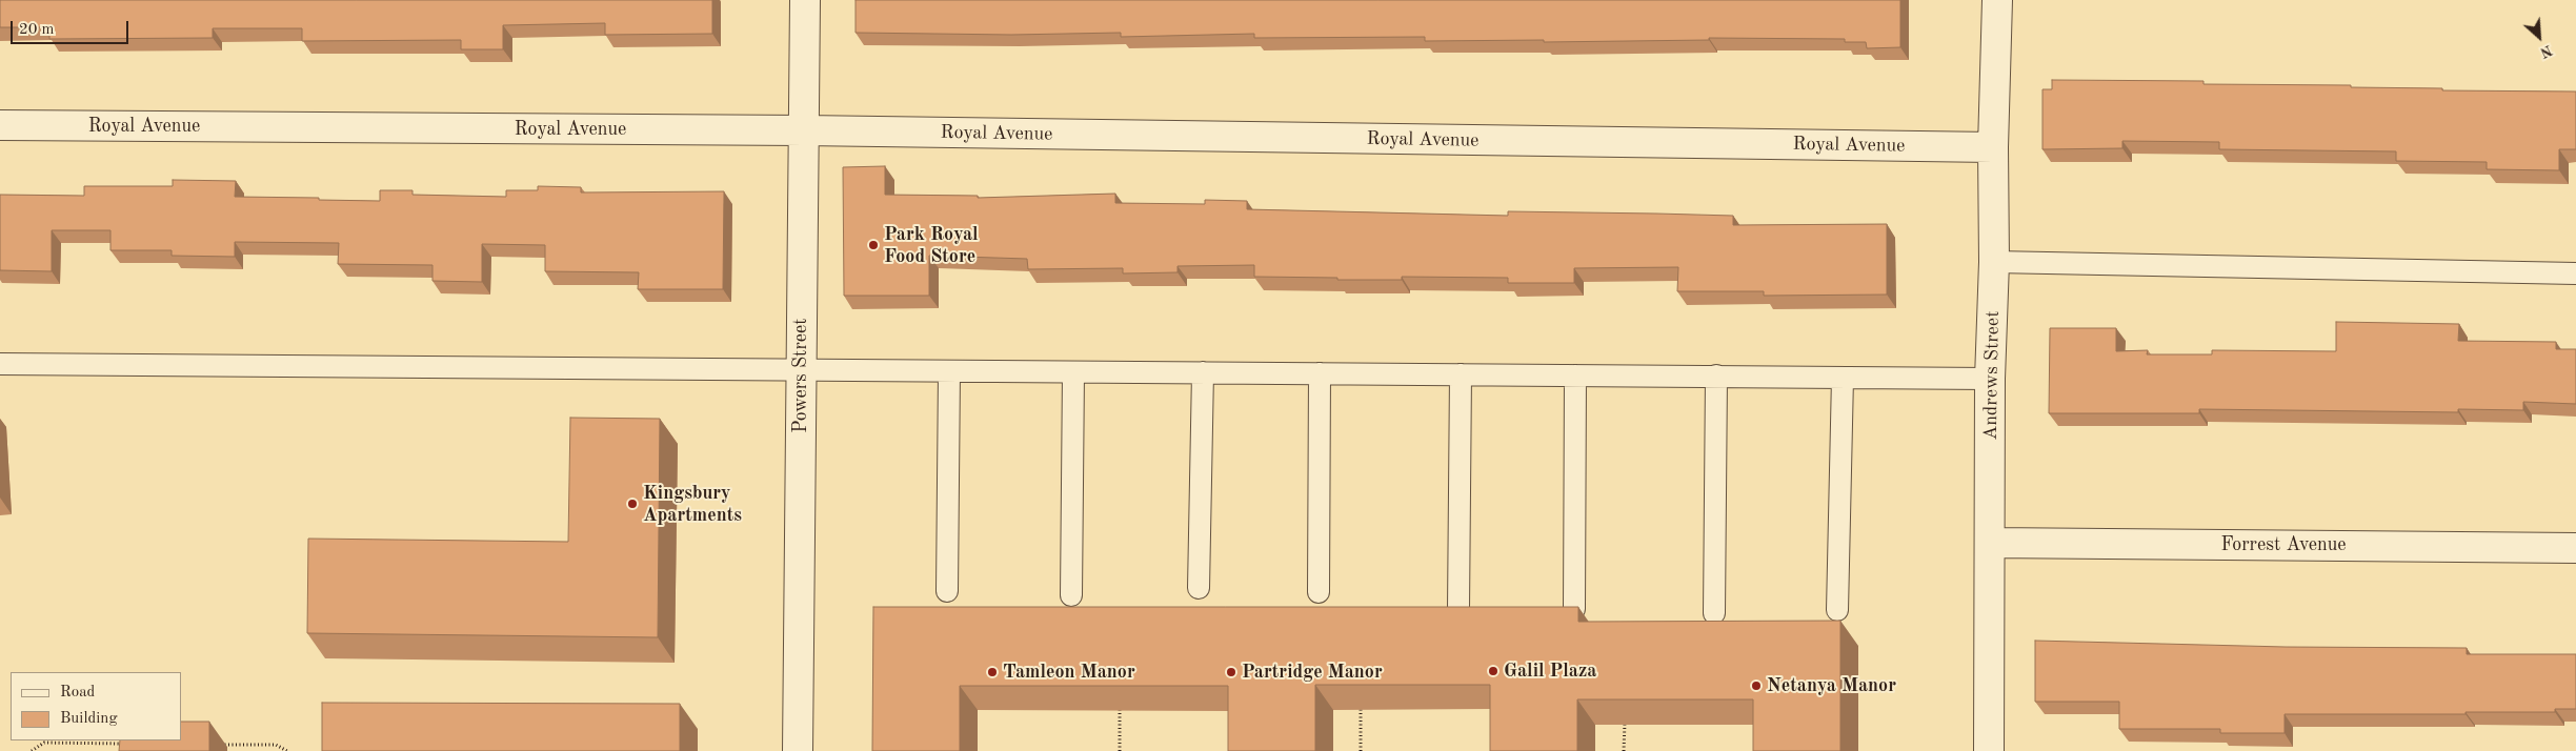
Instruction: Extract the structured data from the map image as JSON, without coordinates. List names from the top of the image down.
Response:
{
  "streets": {
    "street": [
      "Royal Avenue",
      "Powers Street",
      "Andrews Street",
      "Forrest Avenue"
    ]
  },
  "crossings": [
    ["Royal Avenue", "Powers Street"],
    ["Royal Avenue", "Andrews Street"],
    ["Andrews Street", "Forrest Avenue"]
  ],
  "places": [
    "Park Royal Food Store",
    "Kingsbury Apartments",
    "Galil Plaza",
    "Tamleon Manor",
    "Partridge Manor",
    "Netanya Manor"
  ],
  "legend": ["Road", "Building"],
  "scale_bar": "20 m",
  "north": "bottom right"
}
